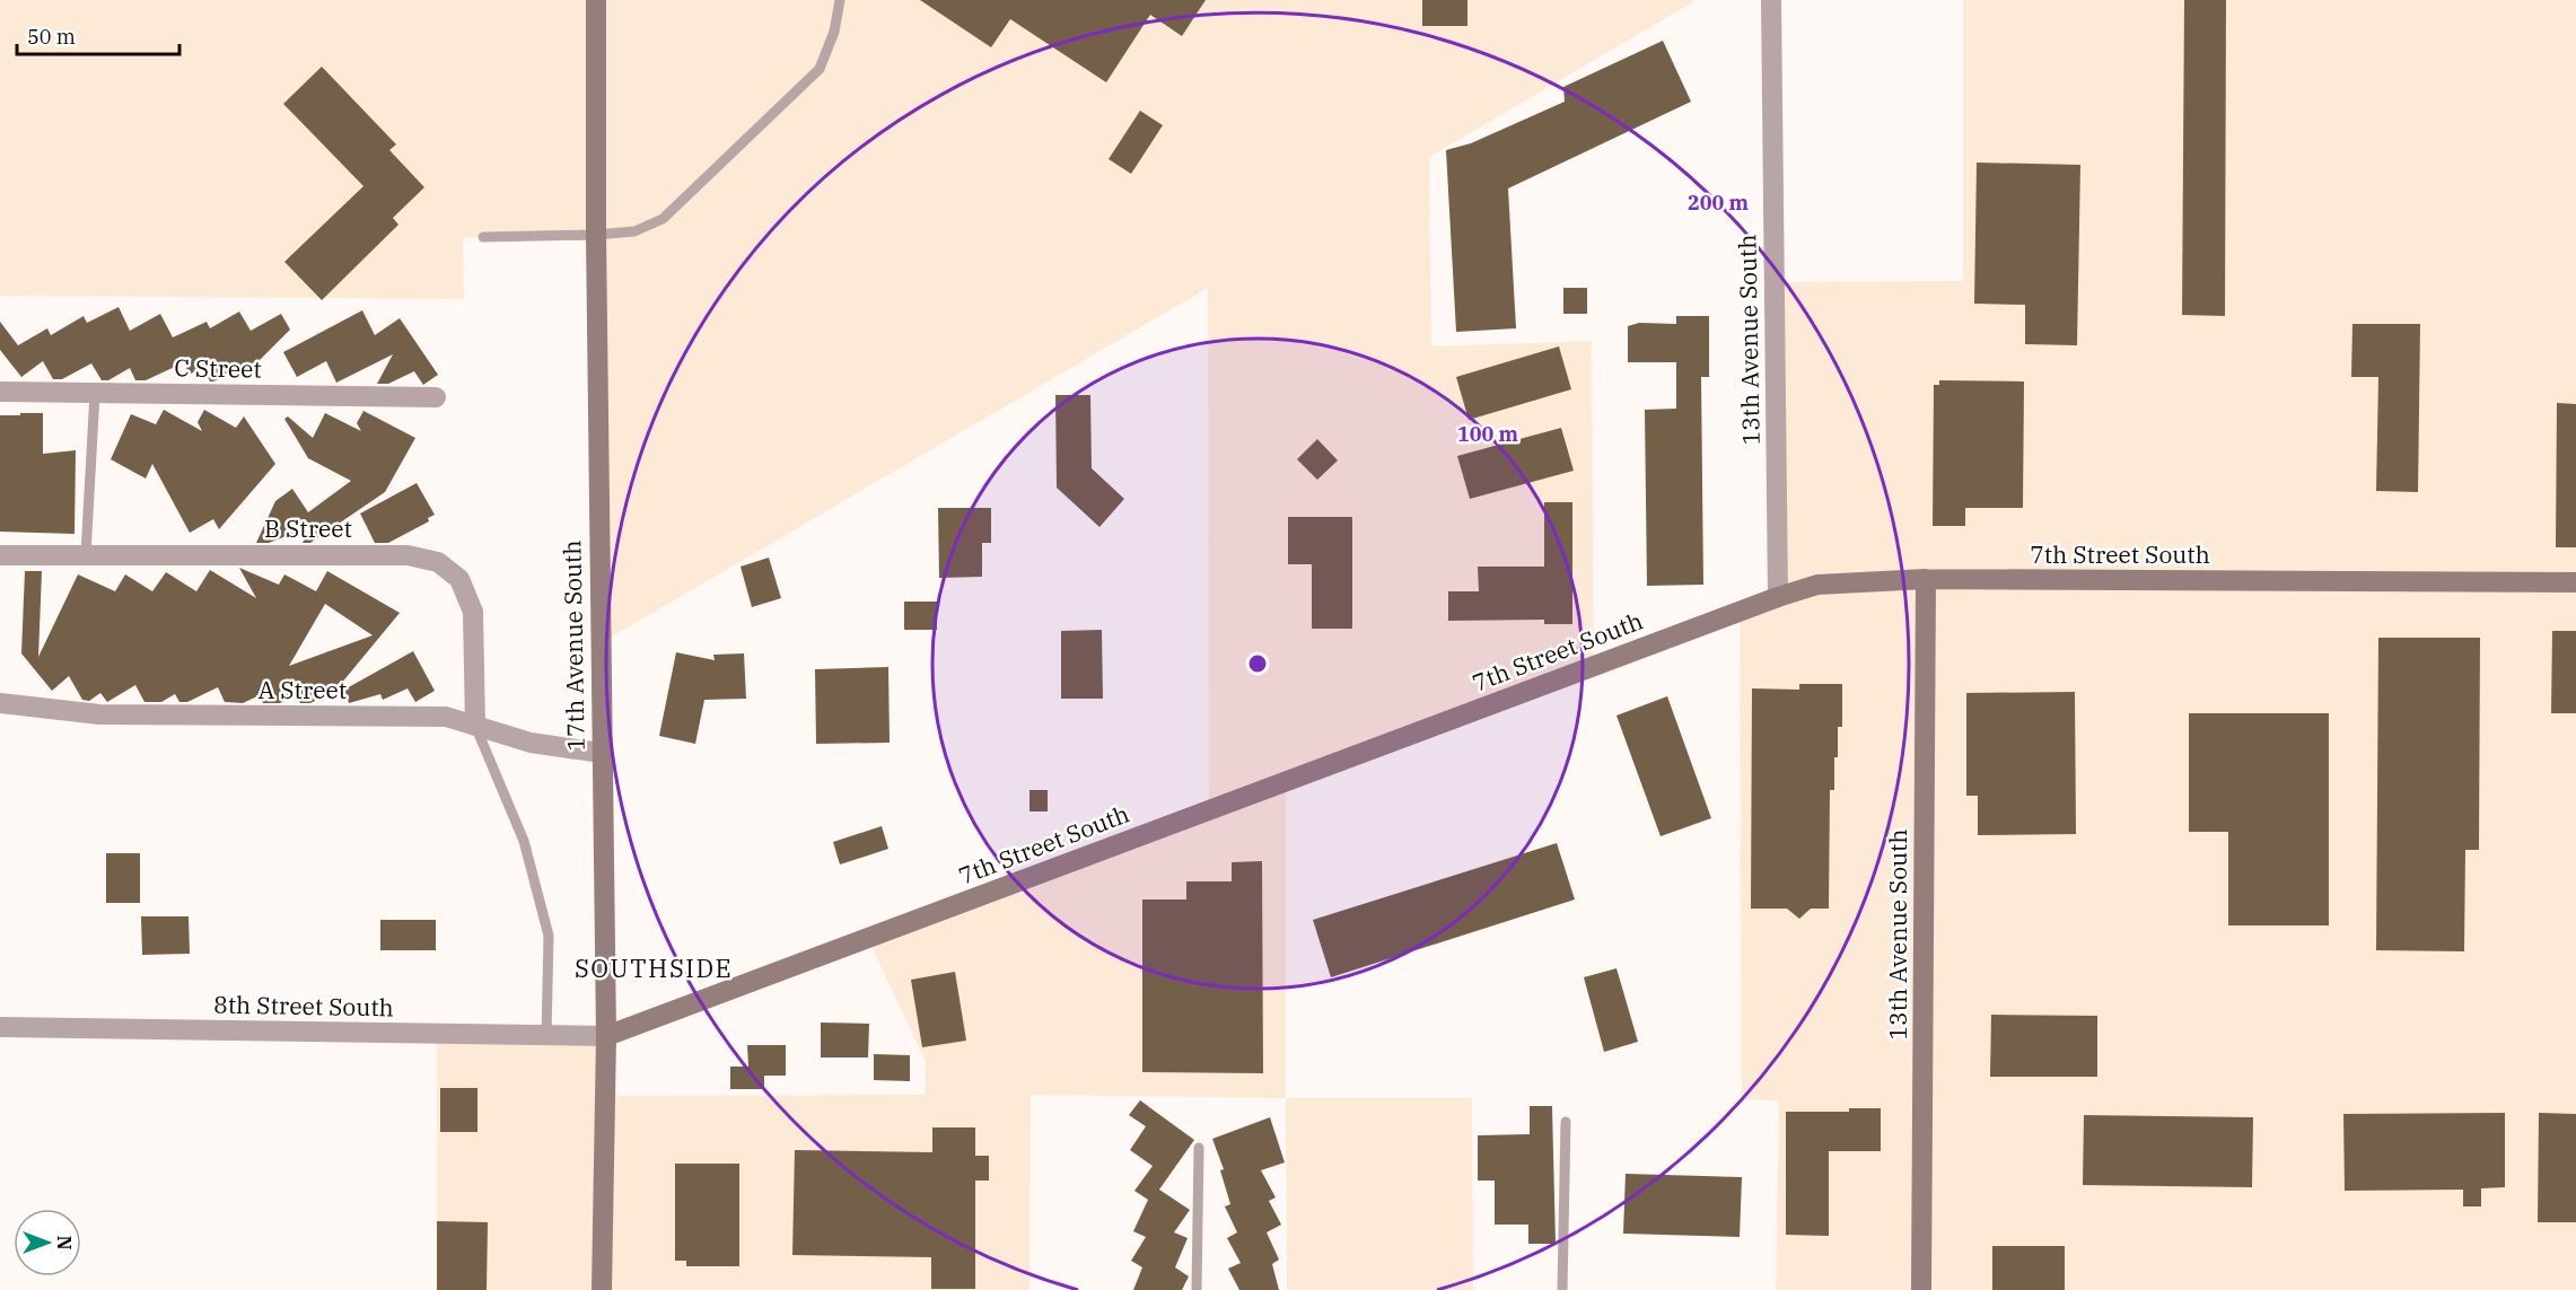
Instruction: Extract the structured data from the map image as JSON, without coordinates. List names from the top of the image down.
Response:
{
  "streets": {
    "street": [
      "13th Avenue South",
      "C Street",
      "B Street",
      "7th Street South",
      "17th Avenue South",
      "A Street",
      "8th Street South"
    ]
  },
  "crossings": [
    ["13th Avenue South", "7th Street South"],
    ["B Street", "A Street"],
    ["7th Street South", "17th Avenue South"],
    ["7th Street South", "8th Street South"],
    ["17th Avenue South", "A Street"],
    ["17th Avenue South", "8th Street South"]
  ],
  "districts": ["SOUTHSIDE"],
  "scale_bar": "50 m",
  "north": "right",
  "rings": ["200 m", "100 m"]
}
